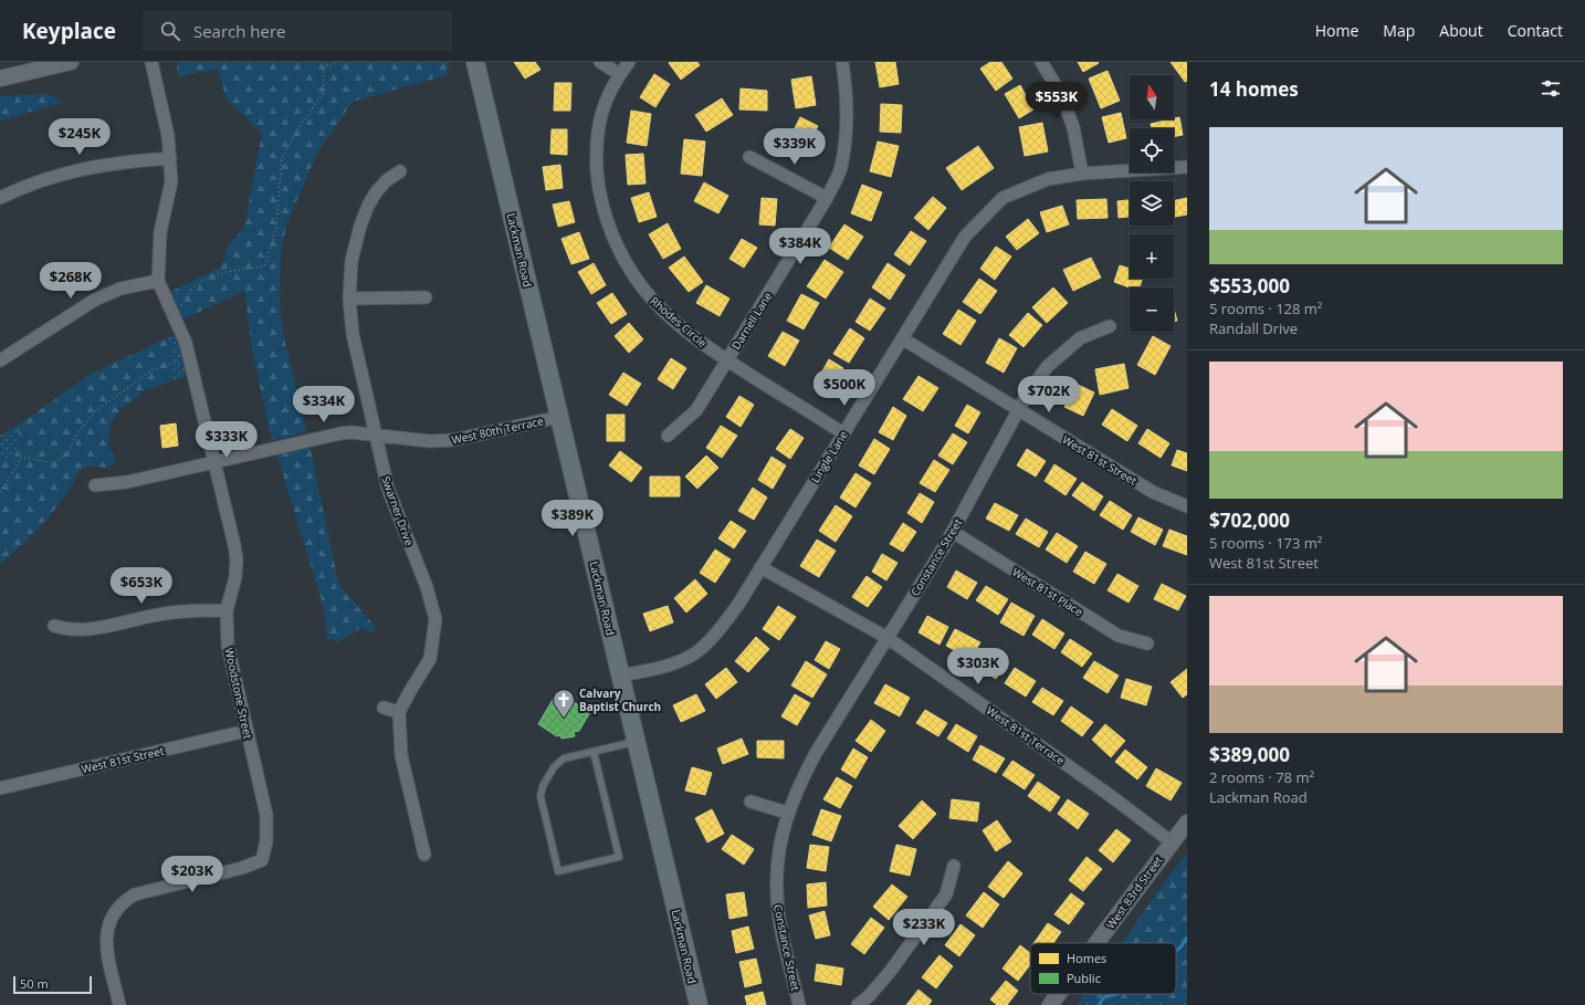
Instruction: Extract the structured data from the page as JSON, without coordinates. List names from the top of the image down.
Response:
{
  "streets": {
    "main road": ["Lackman Road"],
    "street": [
      "Darnell Lane",
      "Rhodes Circle",
      "West 80th Terrace",
      "Lingle Lane",
      "West 81st Street",
      "Swarner Drive",
      "Constance Street",
      "West 81st Place",
      "Woodstone Street",
      "West 81st Terrace",
      "West 83rd Street"
    ]
  },
  "crossings": [
    ["Lackman Road", "West 80th Terrace"],
    ["Lackman Road", "Lingle Lane"],
    ["Darnell Lane", "Rhodes Circle"],
    ["Rhodes Circle", "Lingle Lane"],
    ["West 80th Terrace", "Swarner Drive"],
    ["West 80th Terrace", "Woodstone Street"],
    ["Lingle Lane", "West 81st Street"],
    ["Lingle Lane", "West 81st Terrace"],
    ["West 81st Street", "Constance Street"],
    ["West 81st Street", "Woodstone Street"],
    ["Constance Street", "West 81st Place"],
    ["Constance Street", "West 81st Terrace"],
    ["West 81st Terrace", "West 83rd Street"]
  ],
  "places": {
    "church": ["Calvary Baptist Church"]
  },
  "legend": ["Homes", "Public"],
  "scale_bar": "50 m",
  "north": "top",
  "page": {
    "header": "Keyplace",
    "search": "Search here",
    "nav": [
      "Home",
      "Map",
      "About",
      "Contact"
    ],
    "heading": "14 homes",
    "map_buttons": ["+", "−"],
    "price": [
      "$553K",
      "$245K",
      "$339K",
      "$384K",
      "$268K",
      "$500K",
      "$702K",
      "$334K",
      "$333K",
      "$389K",
      "$653K",
      "$303K",
      "$203K",
      "$233K"
    ],
    "list": [
      {
        "name": "$553,000",
        "note": "5 rooms · 128 m² · Randall Drive"
      },
      {
        "name": "$702,000",
        "note": "5 rooms · 173 m² · West 81st Street"
      },
      {
        "name": "$389,000",
        "note": "2 rooms · 78 m² · Lackman Road"
      }
    ],
    "scale": "50 m"
  }
}
